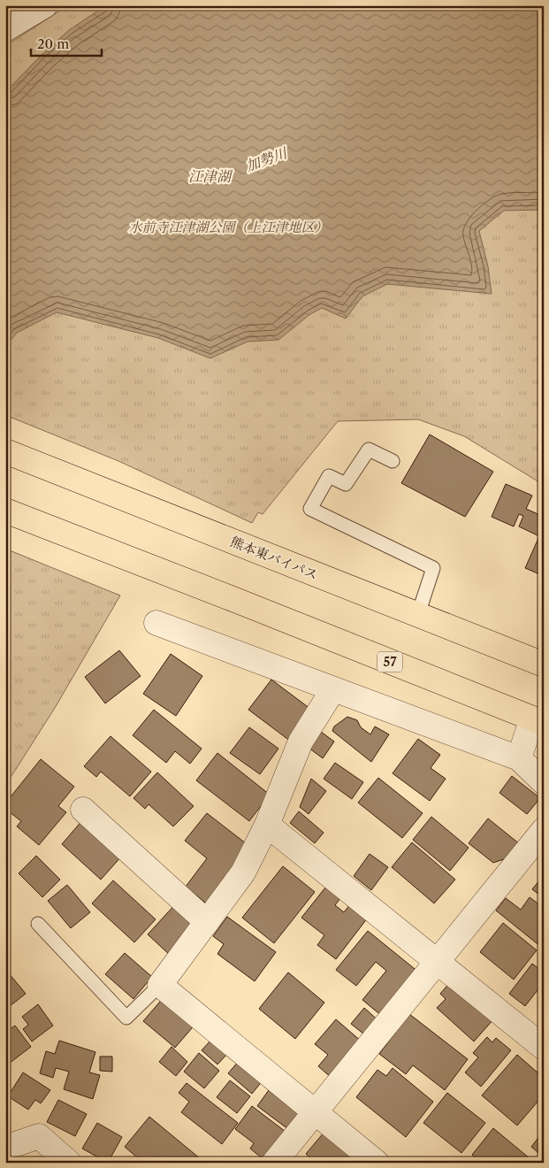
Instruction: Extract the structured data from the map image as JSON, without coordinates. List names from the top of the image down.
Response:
{
  "streets": {
    "highway": ["熊本東バイパス", "57"]
  },
  "water": ["加勢川", "江津湖"],
  "parks": ["水前寺江津湖公園（上江津地区）"],
  "scale_bar": "20 m"
}
